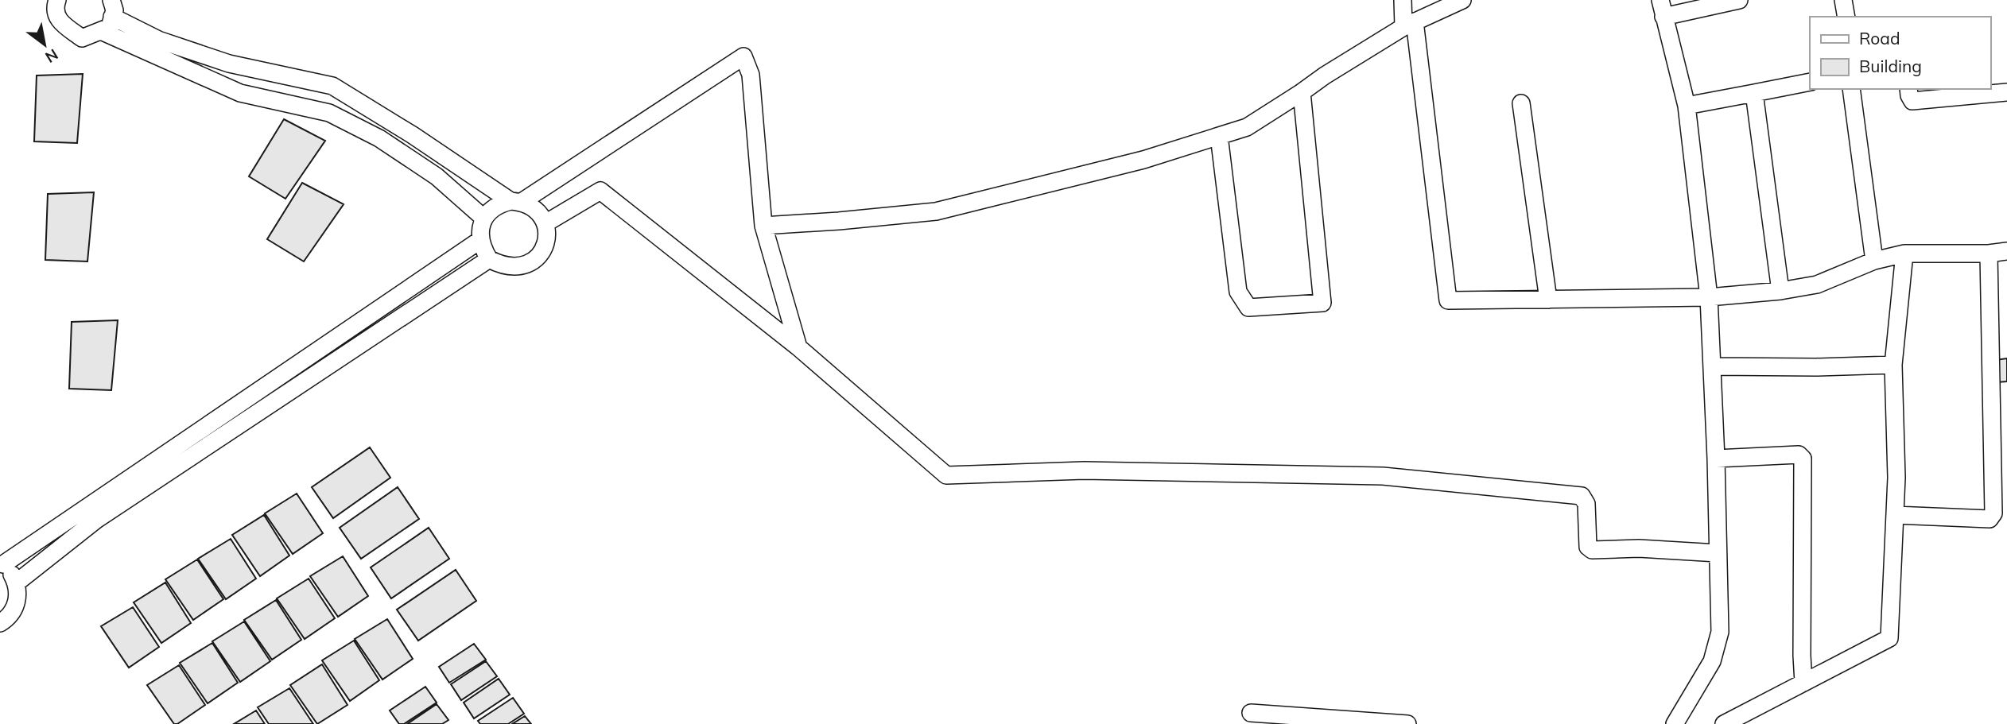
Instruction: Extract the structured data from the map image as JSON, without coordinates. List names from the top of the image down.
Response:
{
  "legend": ["Road", "Building"],
  "north": "bottom right"
}
